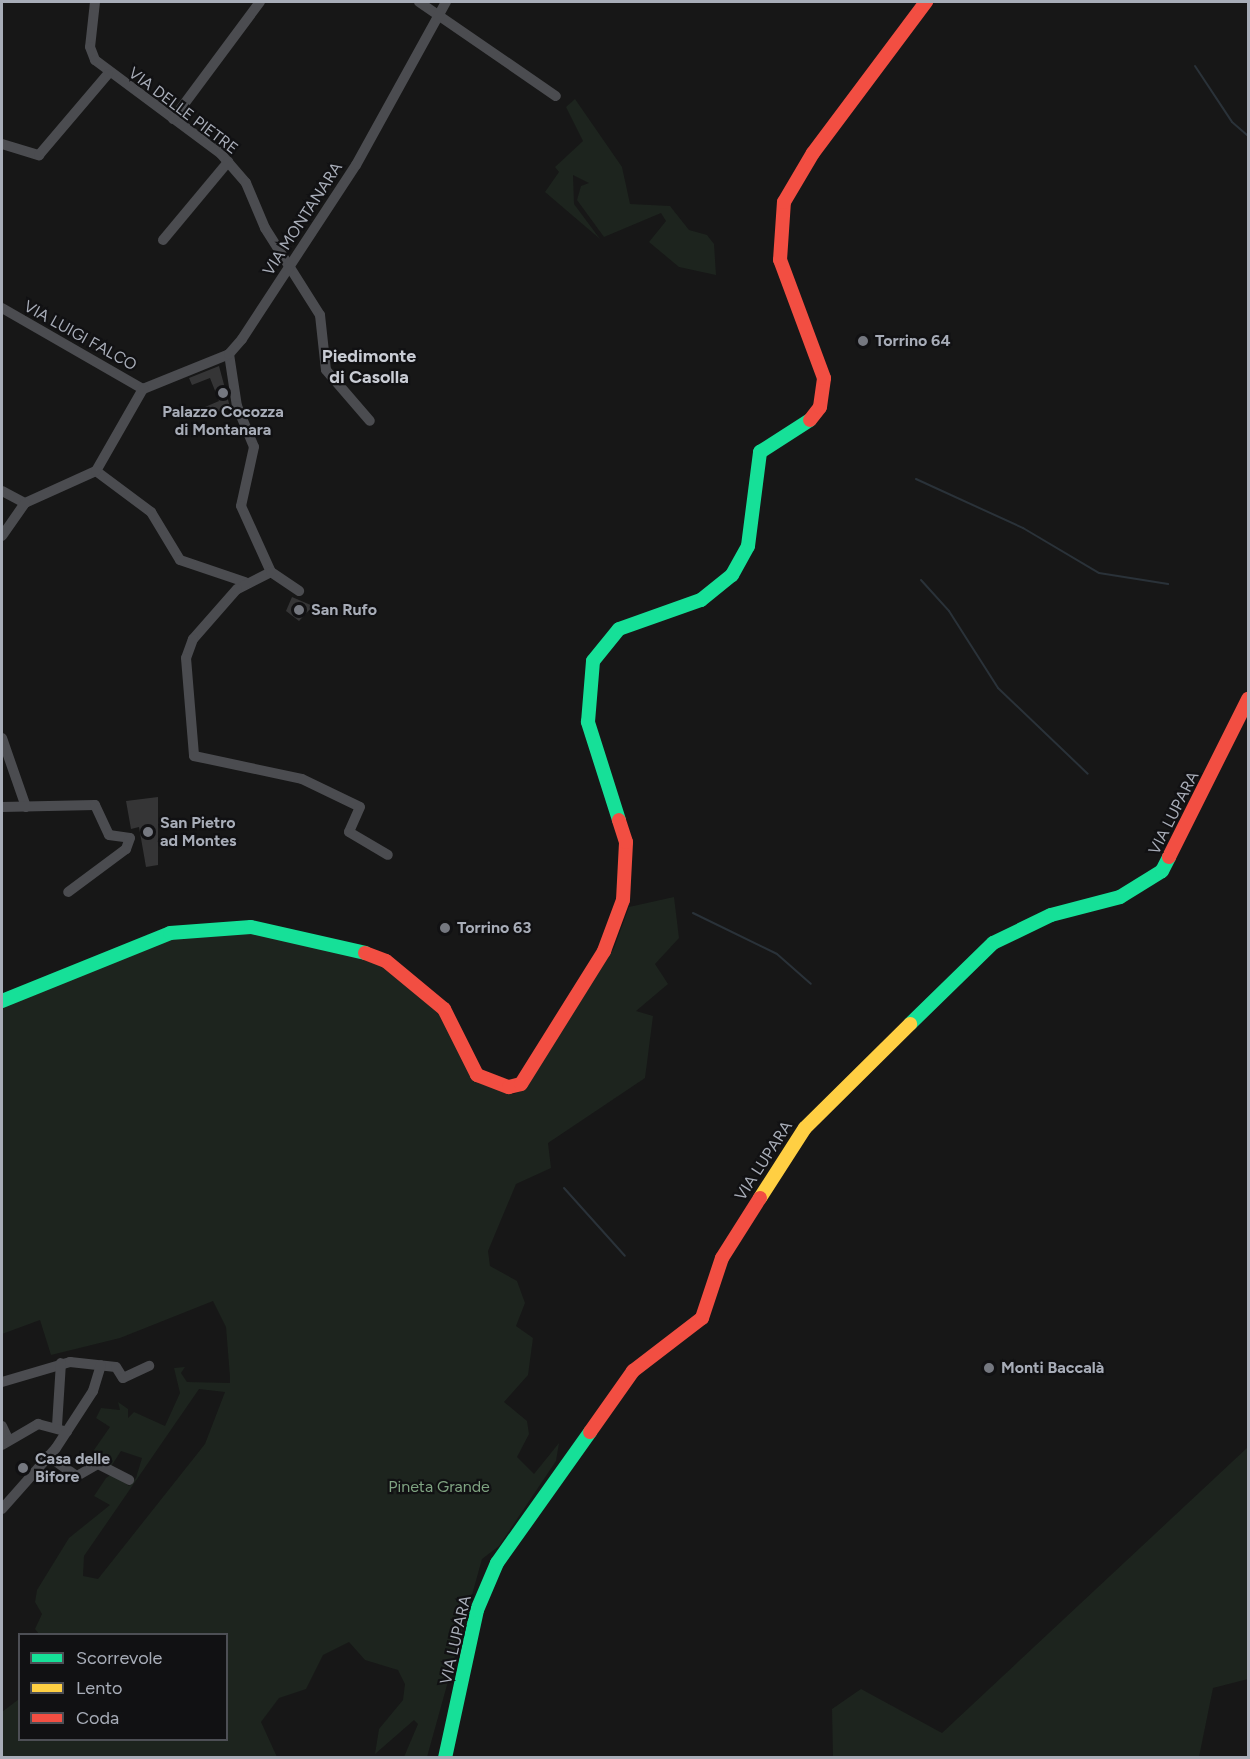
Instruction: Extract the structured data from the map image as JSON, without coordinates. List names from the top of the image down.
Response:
{
  "streets": {
    "street": [
      "VIA DELLE PIETRE",
      "VIA MONTANARA",
      "VIA LUIGI FALCO",
      "VIA LUPARA"
    ]
  },
  "crossings": [
    ["VIA DELLE PIETRE", "VIA MONTANARA"]
  ],
  "districts": ["Piedimonte di Casolla"],
  "parks": ["Pineta Grande"],
  "places": [
    "Torrino 64",
    "Palazzo Cocozza di Montanara",
    "San Rufo",
    "San Pietro ad Montes",
    "Torrino 63",
    "Monti Baccalà",
    "Casa delle Bifore"
  ],
  "legend": ["Scorrevole", "Lento", "Coda"]
}
